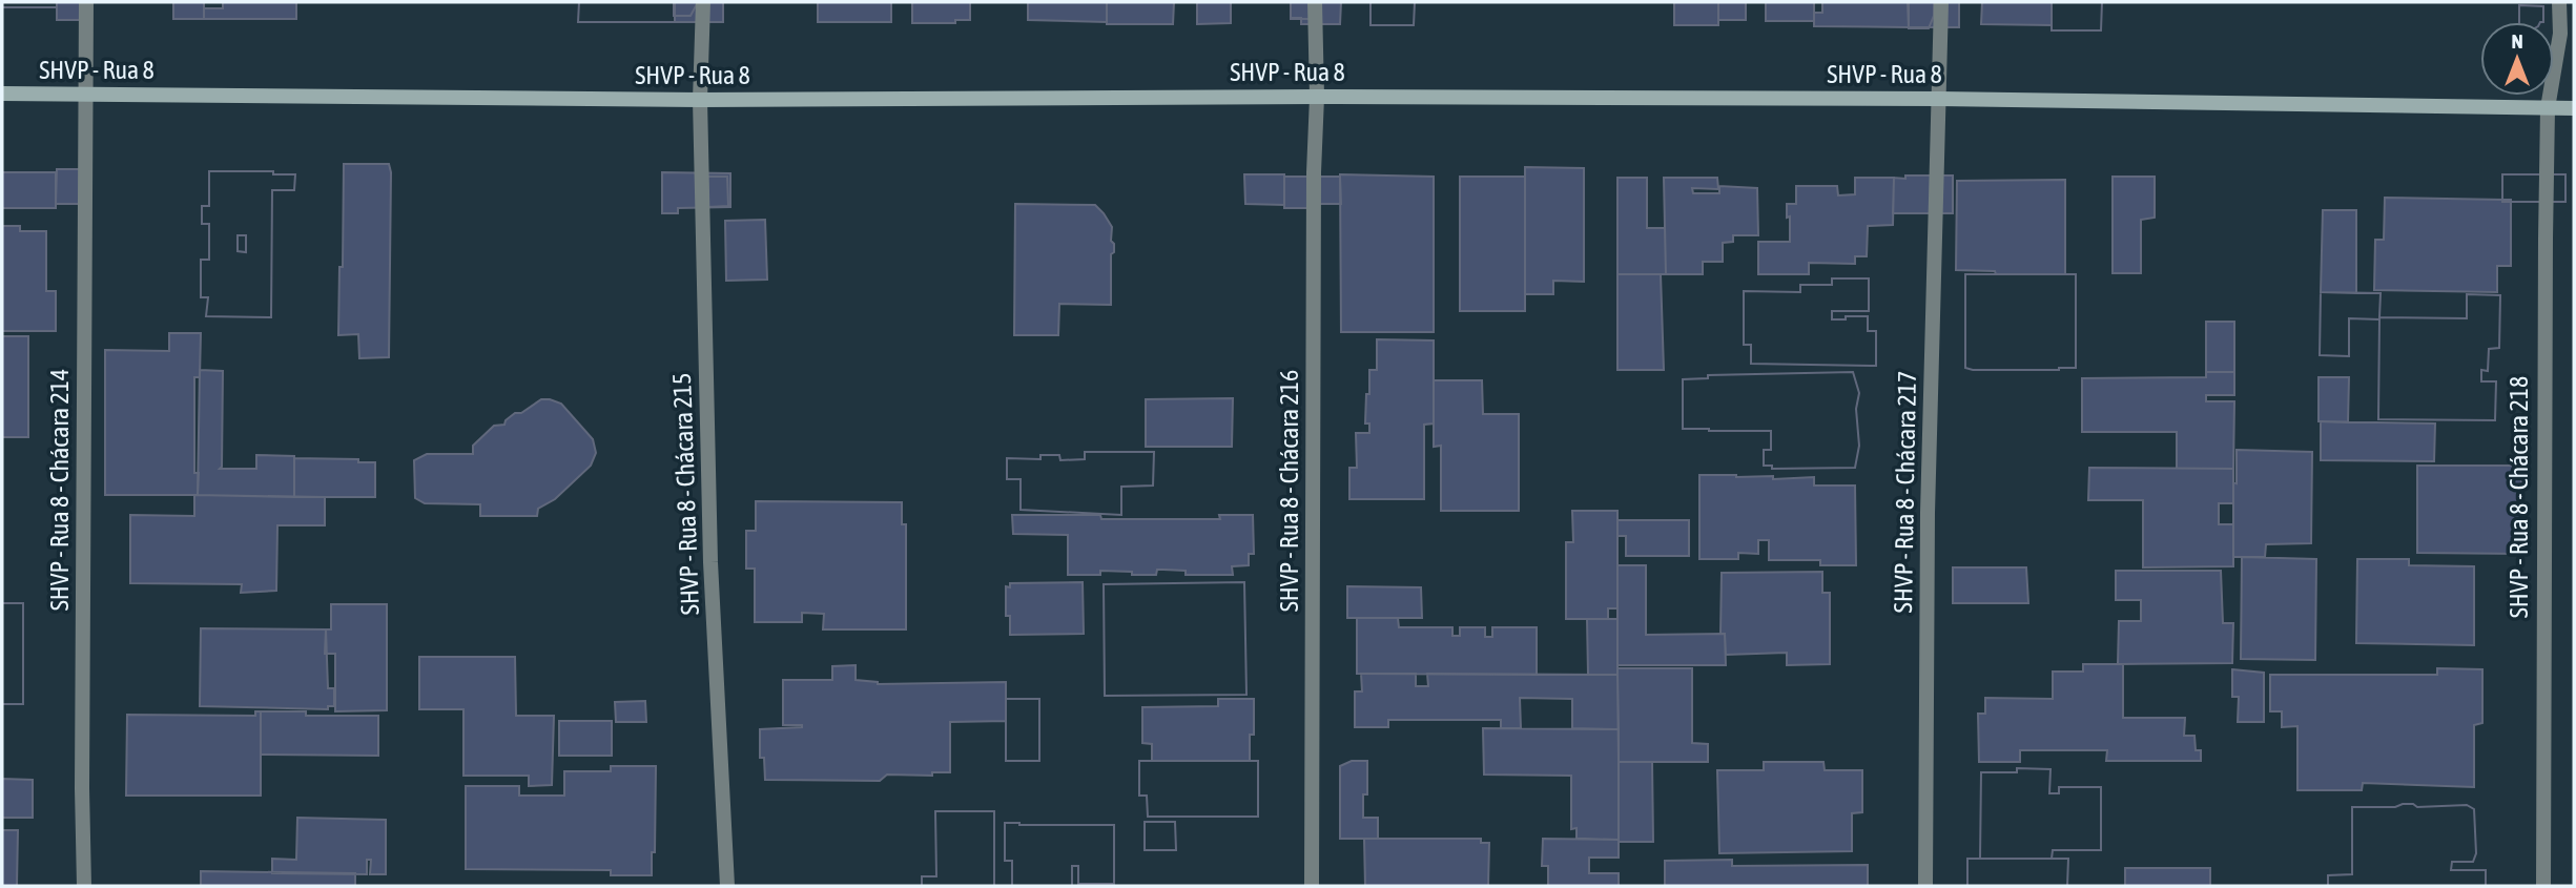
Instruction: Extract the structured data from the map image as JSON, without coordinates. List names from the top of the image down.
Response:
{
  "streets": {
    "street": [
      "SHVP - Rua 8",
      "SHVP - Rua 8 - Chácara 214",
      "SHVP - Rua 8 - Chácara 216",
      "SHVP - Rua 8 - Chácara 217",
      "SHVP - Rua 8 - Chácara 215",
      "SHVP - Rua 8 - Chácara 218"
    ]
  },
  "crossings": [
    ["SHVP - Rua 8", "SHVP - Rua 8 - Chácara 214"],
    ["SHVP - Rua 8", "SHVP - Rua 8 - Chácara 216"],
    ["SHVP - Rua 8", "SHVP - Rua 8 - Chácara 217"],
    ["SHVP - Rua 8", "SHVP - Rua 8 - Chácara 215"],
    ["SHVP - Rua 8", "SHVP - Rua 8 - Chácara 218"]
  ],
  "north": "top"
}
